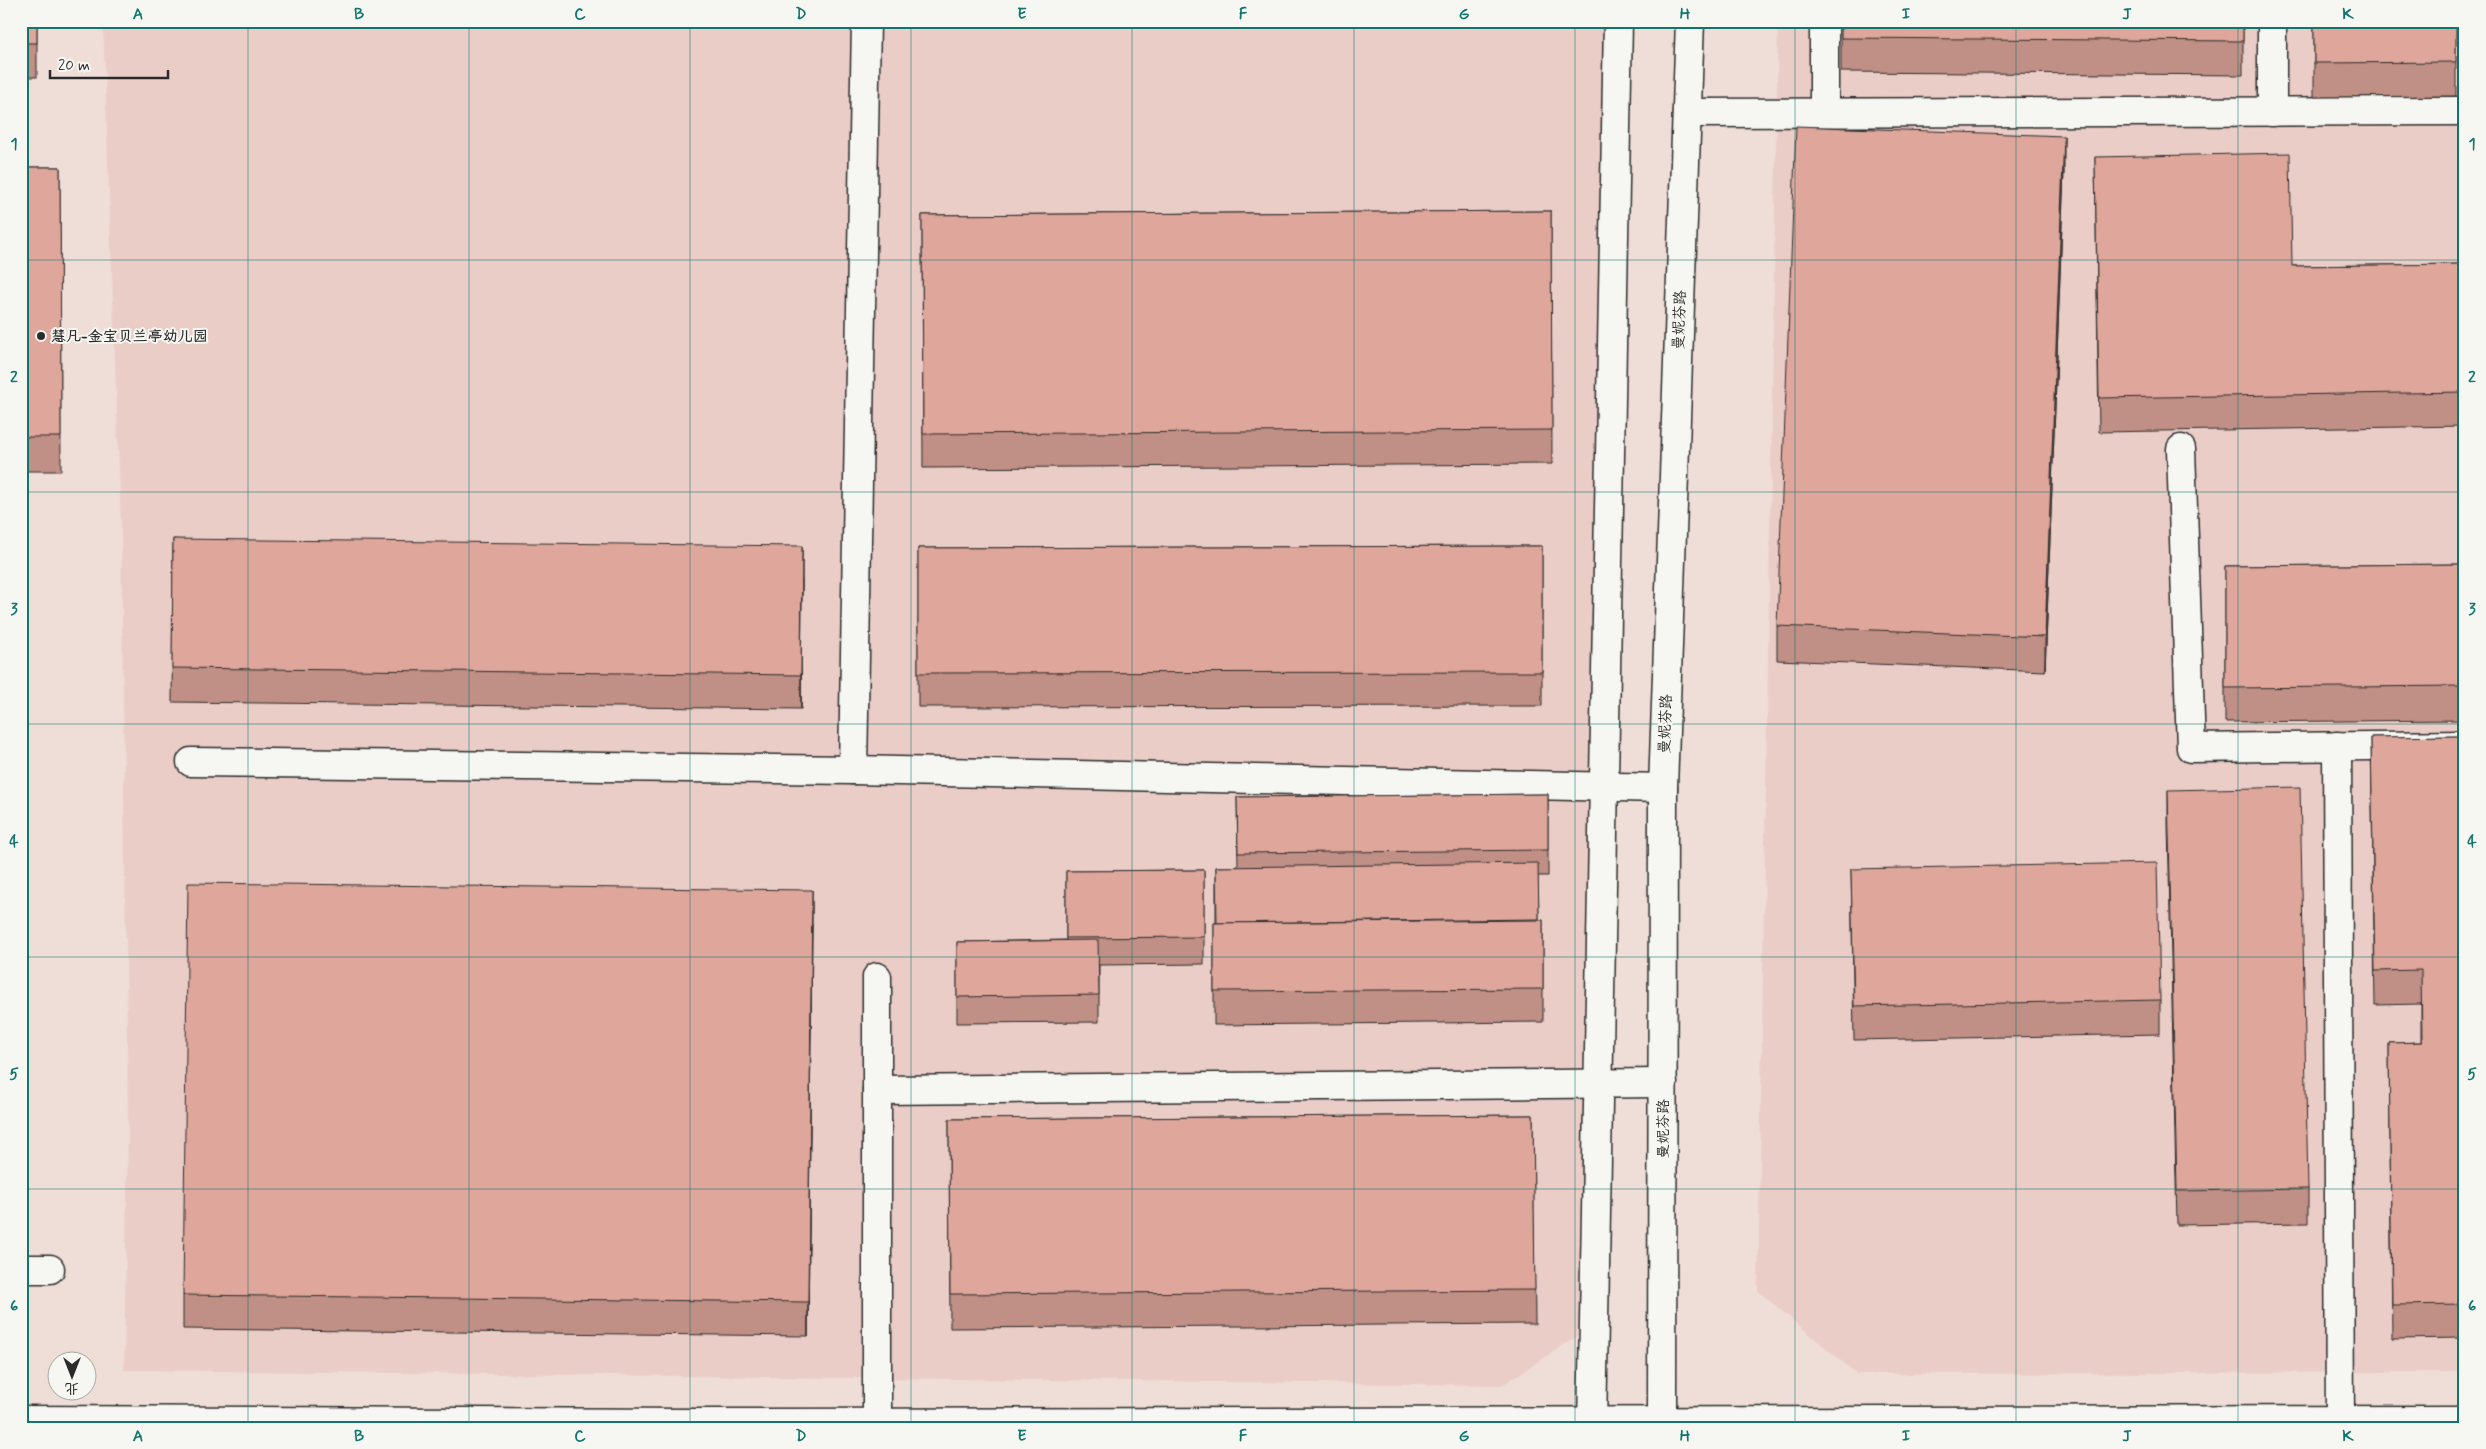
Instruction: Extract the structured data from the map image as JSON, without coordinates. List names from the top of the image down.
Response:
{
  "streets": {
    "street": ["曼妮芬路"]
  },
  "places": ["慧凡-金宝贝兰亭幼儿园"],
  "scale_bar": "20 m",
  "north": "bottom",
  "grid": {
    "columns": [
      "A",
      "B",
      "C",
      "D",
      "E",
      "F",
      "G",
      "H",
      "I",
      "J",
      "K"
    ],
    "rows": [
      "1",
      "2",
      "3",
      "4",
      "5",
      "6"
    ]
  }
}
